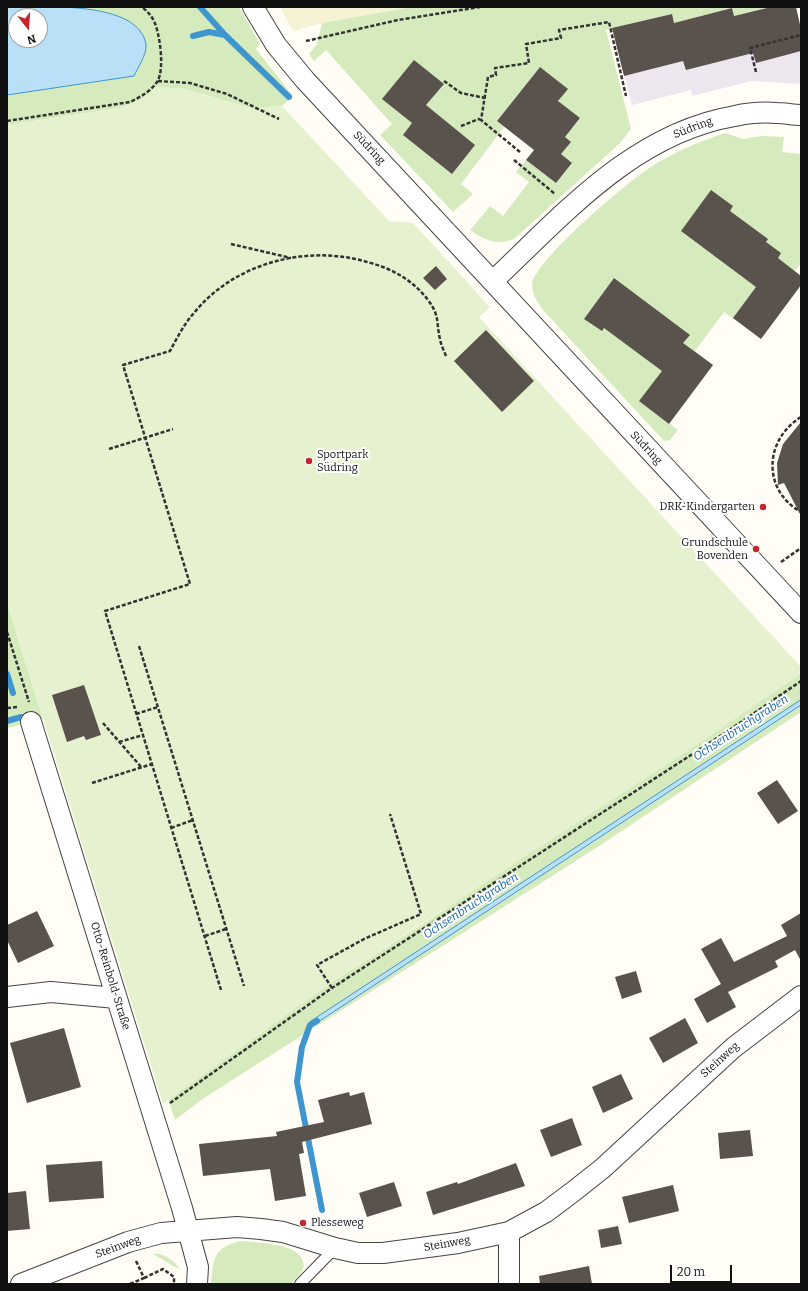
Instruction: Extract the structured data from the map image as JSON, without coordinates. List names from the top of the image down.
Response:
{
  "streets": {
    "street": ["Südring", "Otto-Reinbold-Straße", "Steinweg"]
  },
  "crossings": [
    ["Otto-Reinbold-Straße", "Steinweg"]
  ],
  "water": ["Ochsenbruchgraben"],
  "places": [
    "Sportpark Südring",
    "DRK-Kindergarten",
    "Grundschule Bovenden",
    "Plesseweg"
  ],
  "scale_bar": "20 m",
  "north": "bottom"
}
